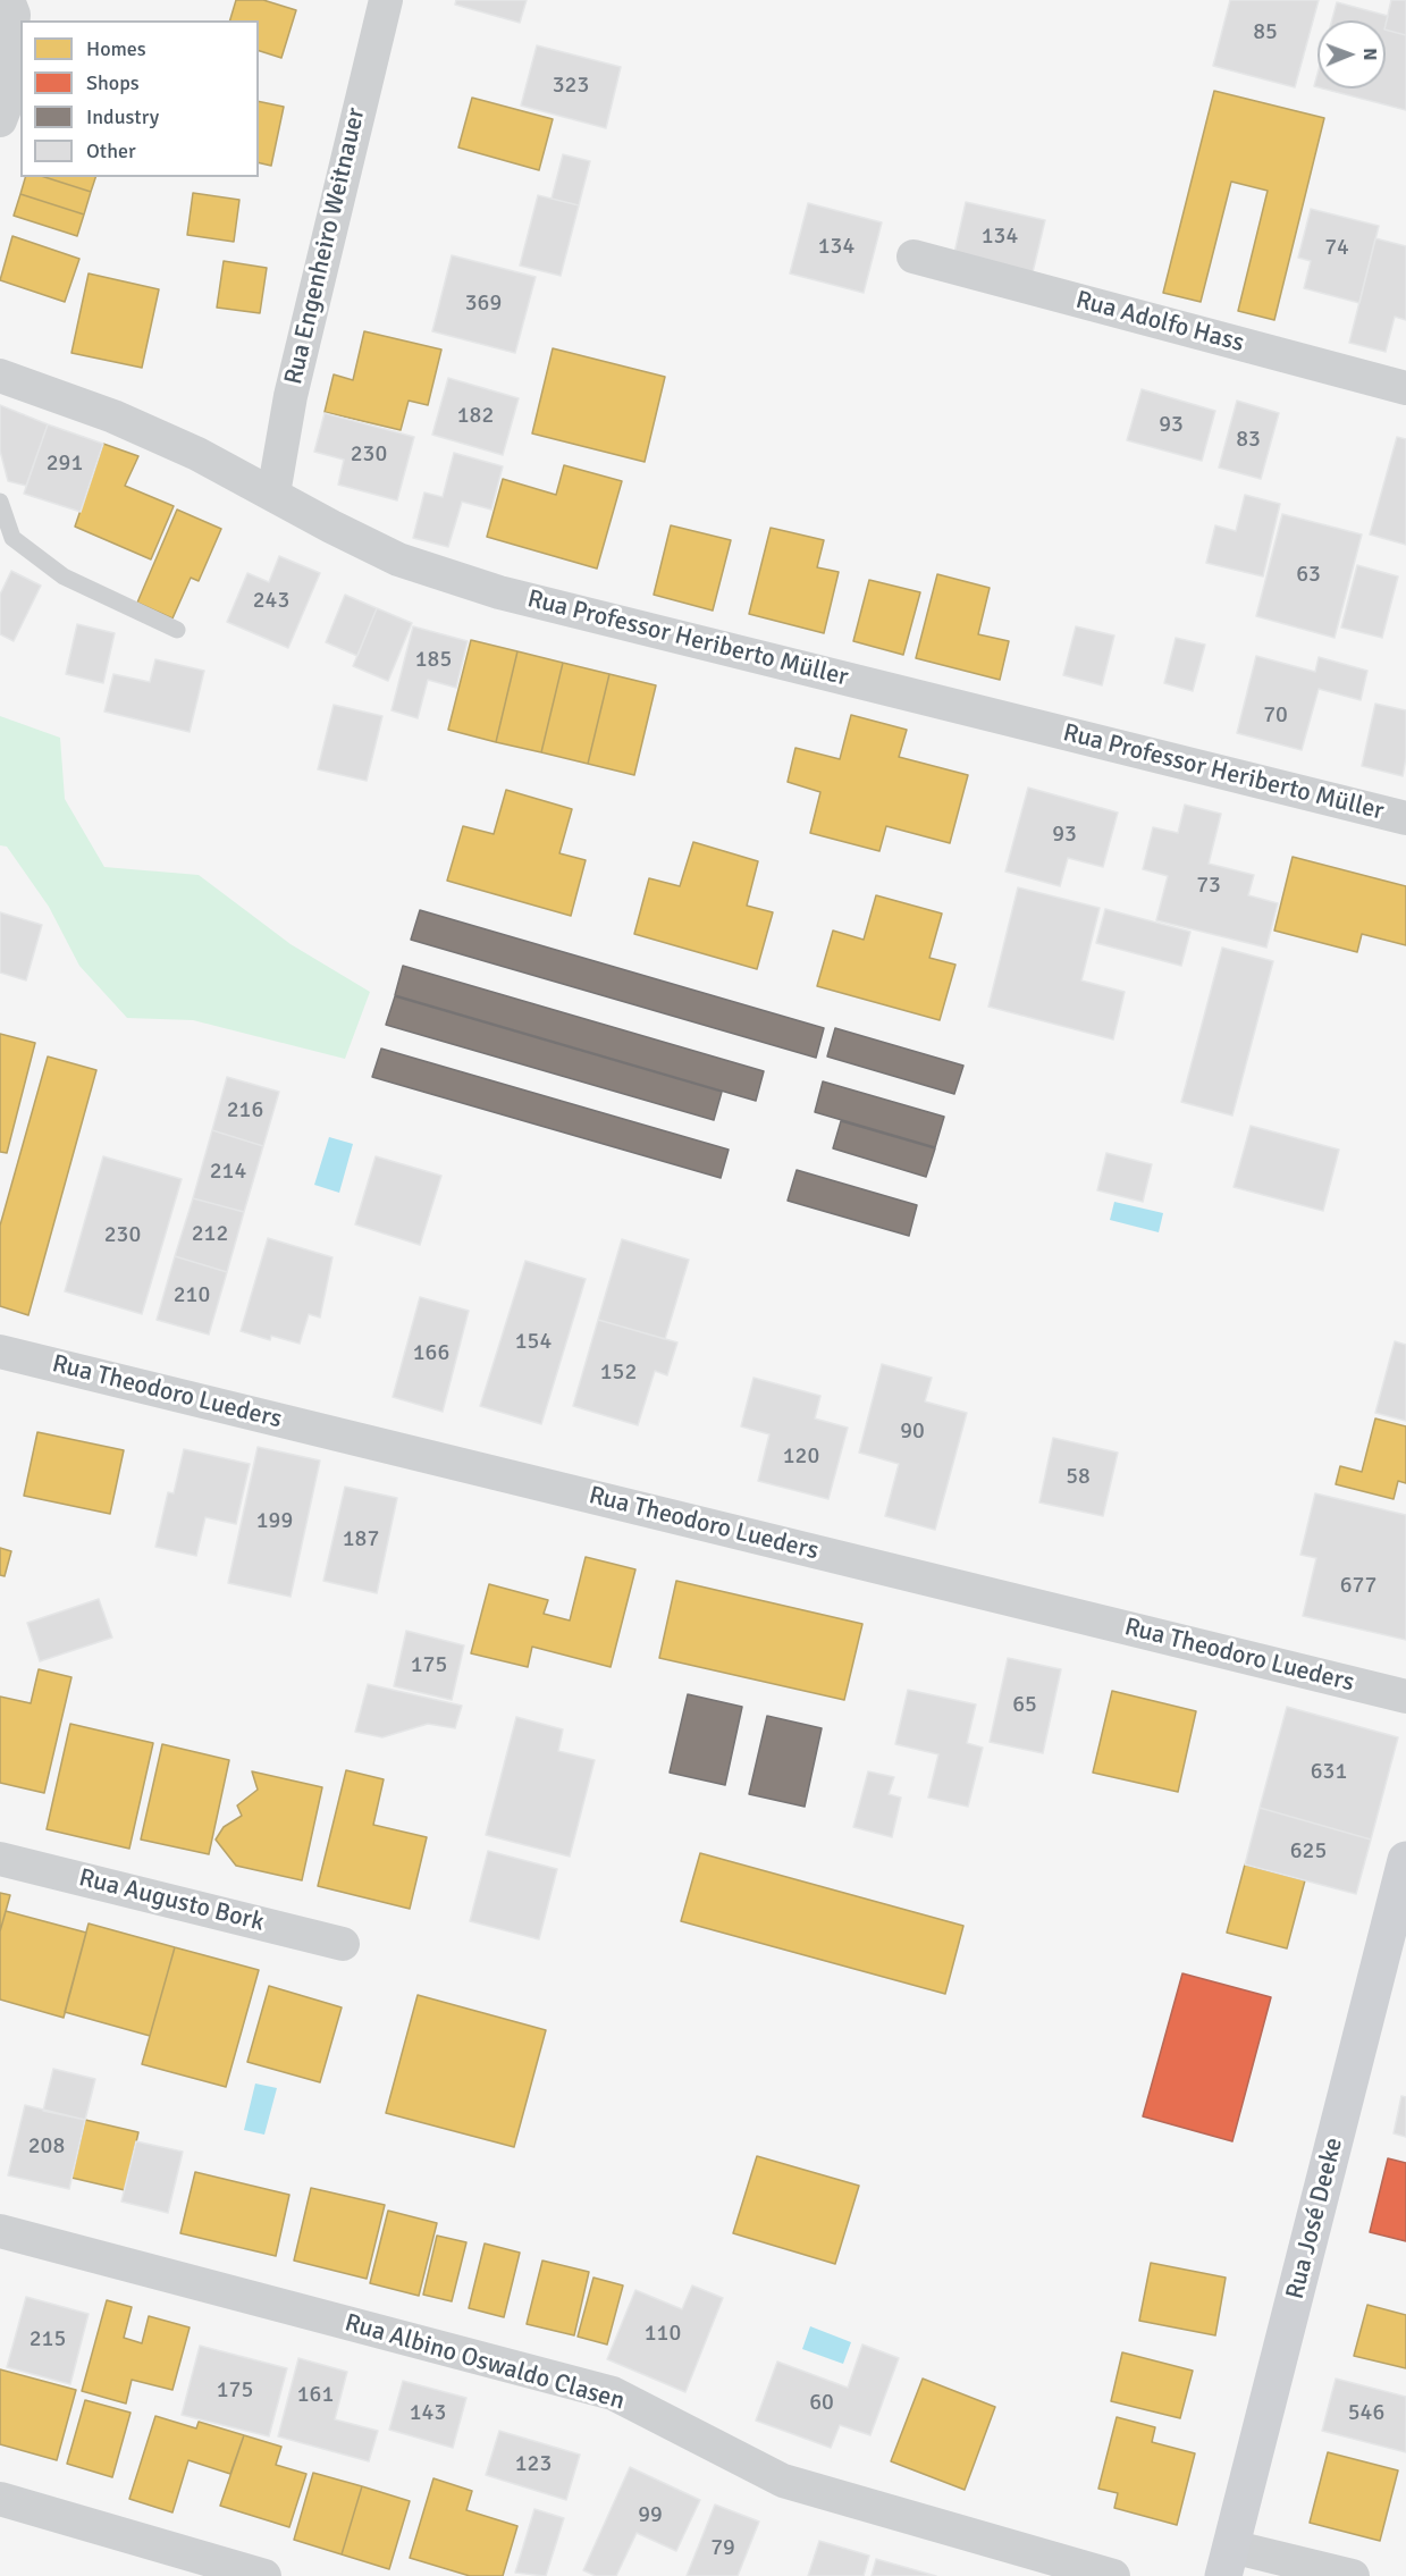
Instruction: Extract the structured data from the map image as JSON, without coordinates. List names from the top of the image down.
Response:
{
  "streets": {
    "street": [
      "Rua Engenheiro Weitnauer",
      "Rua Adolfo Hass",
      "Rua Professor Heriberto Müller",
      "Rua Theodoro Lueders",
      "Rua Augusto Bork",
      "Rua José Deeke",
      "Rua Albino Oswaldo Clasen"
    ]
  },
  "crossings": [
    ["Rua Engenheiro Weitnauer", "Rua Professor Heriberto Müller"]
  ],
  "house_numbers": [
    "85",
    "323",
    "134",
    "134",
    "74",
    "369",
    "182",
    "93",
    "83",
    "230",
    "291",
    "63",
    "243",
    "185",
    "70",
    "93",
    "73",
    "216",
    "214",
    "212",
    "230",
    "210",
    "154",
    "166",
    "152",
    "90",
    "120",
    "58",
    "199",
    "187",
    "677",
    "175",
    "65",
    "631",
    "625",
    "208",
    "110",
    "215",
    "175",
    "161",
    "60",
    "143",
    "546",
    "123",
    "99",
    "79"
  ],
  "legend": [
    "Homes",
    "Shops",
    "Industry",
    "Other"
  ],
  "north": "right"
}
